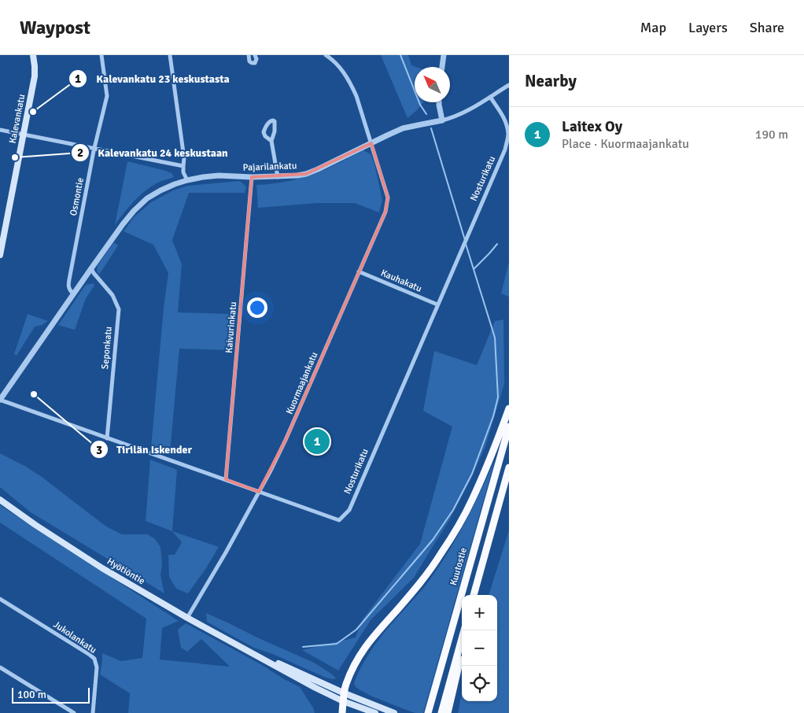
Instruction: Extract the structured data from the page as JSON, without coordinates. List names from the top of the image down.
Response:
{
  "streets": {
    "highway": ["Kuutostie"],
    "main road": ["Kalevankatu", "Hyötiöntie"],
    "street": [
      "Pajarilankatu",
      "Nosturikatu",
      "Osmontie",
      "Kauhakatu",
      "Kaivurinkatu",
      "Seponkatu",
      "Kuormaajankatu",
      "Jukolankatu"
    ]
  },
  "crossings": [
    ["Pajarilankatu", "Nosturikatu"],
    ["Pajarilankatu", "Osmontie"],
    ["Pajarilankatu", "Kaivurinkatu"],
    ["Pajarilankatu", "Seponkatu"],
    ["Pajarilankatu", "Kuormaajankatu"],
    ["Nosturikatu", "Kauhakatu"],
    ["Nosturikatu", "Kaivurinkatu"],
    ["Nosturikatu", "Seponkatu"],
    ["Nosturikatu", "Kuormaajankatu"],
    ["Kauhakatu", "Kuormaajankatu"],
    ["Kuormaajankatu", "Hyötiöntie"]
  ],
  "places": ["Kalevankatu 23 keskustasta", "Kalevankatu 24 keskustaan", "Tirilän Iskender"],
  "scale_bar": "100 m",
  "north": "top left",
  "page": {
    "header": "Waypost",
    "nav": ["Map", "Layers", "Share"],
    "heading": "Nearby",
    "list": [
      {
        "mark": "1",
        "name": "Laitex Oy",
        "note": "Place · Kuormaajankatu",
        "value": "190 m"
      }
    ],
    "pins": "1",
    "map_buttons": ["+", "−"],
    "scale": "100 m"
  }
}
